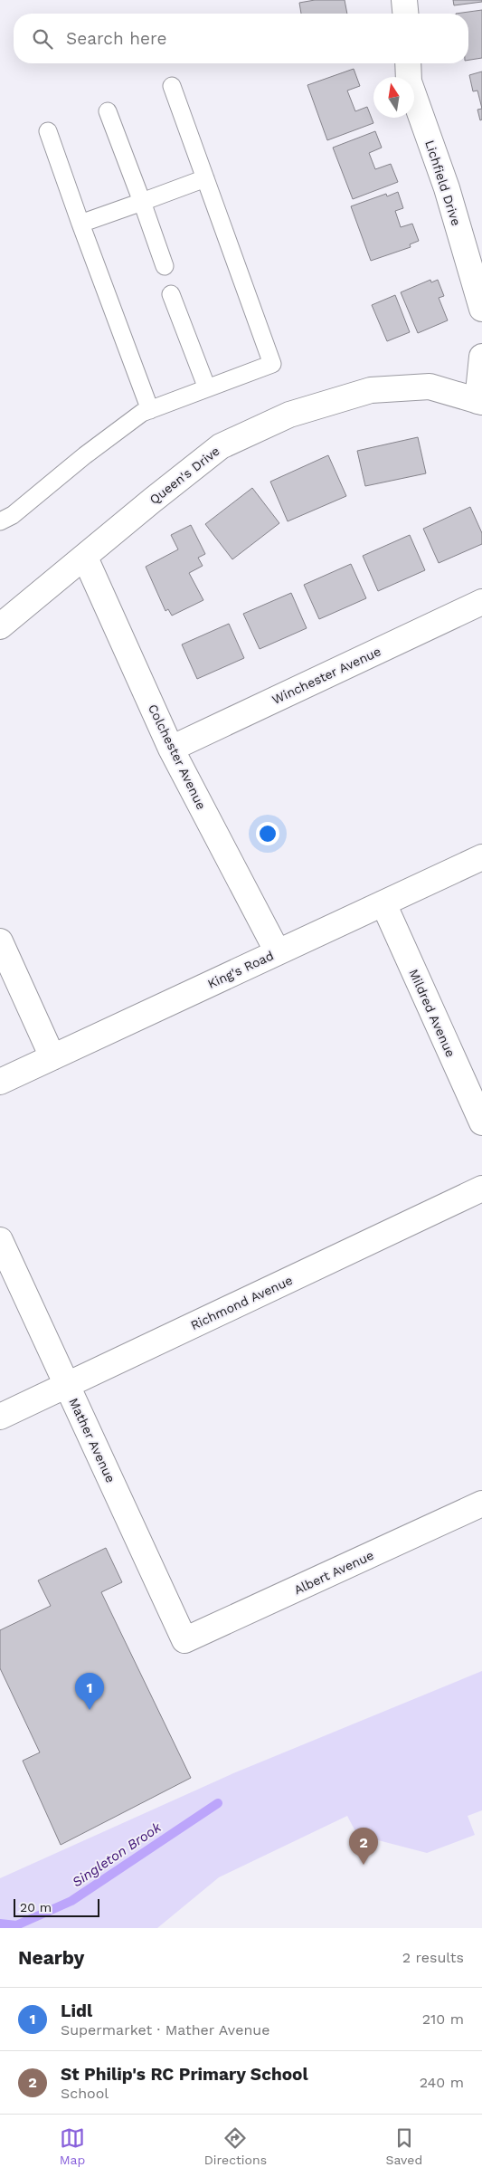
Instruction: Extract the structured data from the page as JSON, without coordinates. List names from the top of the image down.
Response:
{
  "streets": {
    "street": [
      "Lichfield Drive",
      "Queen's Drive",
      "Winchester Avenue",
      "Colchester Avenue",
      "King's Road",
      "Mildred Avenue",
      "Richmond Avenue",
      "Mather Avenue",
      "Albert Avenue"
    ]
  },
  "crossings": [
    ["Queen's Drive", "Colchester Avenue"],
    ["Winchester Avenue", "Colchester Avenue"],
    ["Colchester Avenue", "King's Road"],
    ["King's Road", "Mildred Avenue"],
    ["Richmond Avenue", "Mather Avenue"],
    ["Mather Avenue", "Albert Avenue"]
  ],
  "water": ["Singleton Brook"],
  "scale_bar": "20 m",
  "north": "top",
  "page": {
    "search": "Search here",
    "pins": ["1", "2"],
    "scale": "20 m",
    "heading": ["Nearby", "2 results"],
    "list": [
      {
        "mark": "1",
        "name": "Lidl",
        "note": "Supermarket · Mather Avenue",
        "value": "210 m"
      },
      {
        "mark": "2",
        "name": "St Philip's RC Primary School",
        "note": "School",
        "value": "240 m"
      }
    ],
    "nav": ["Map", "Directions", "Saved"]
  }
}
